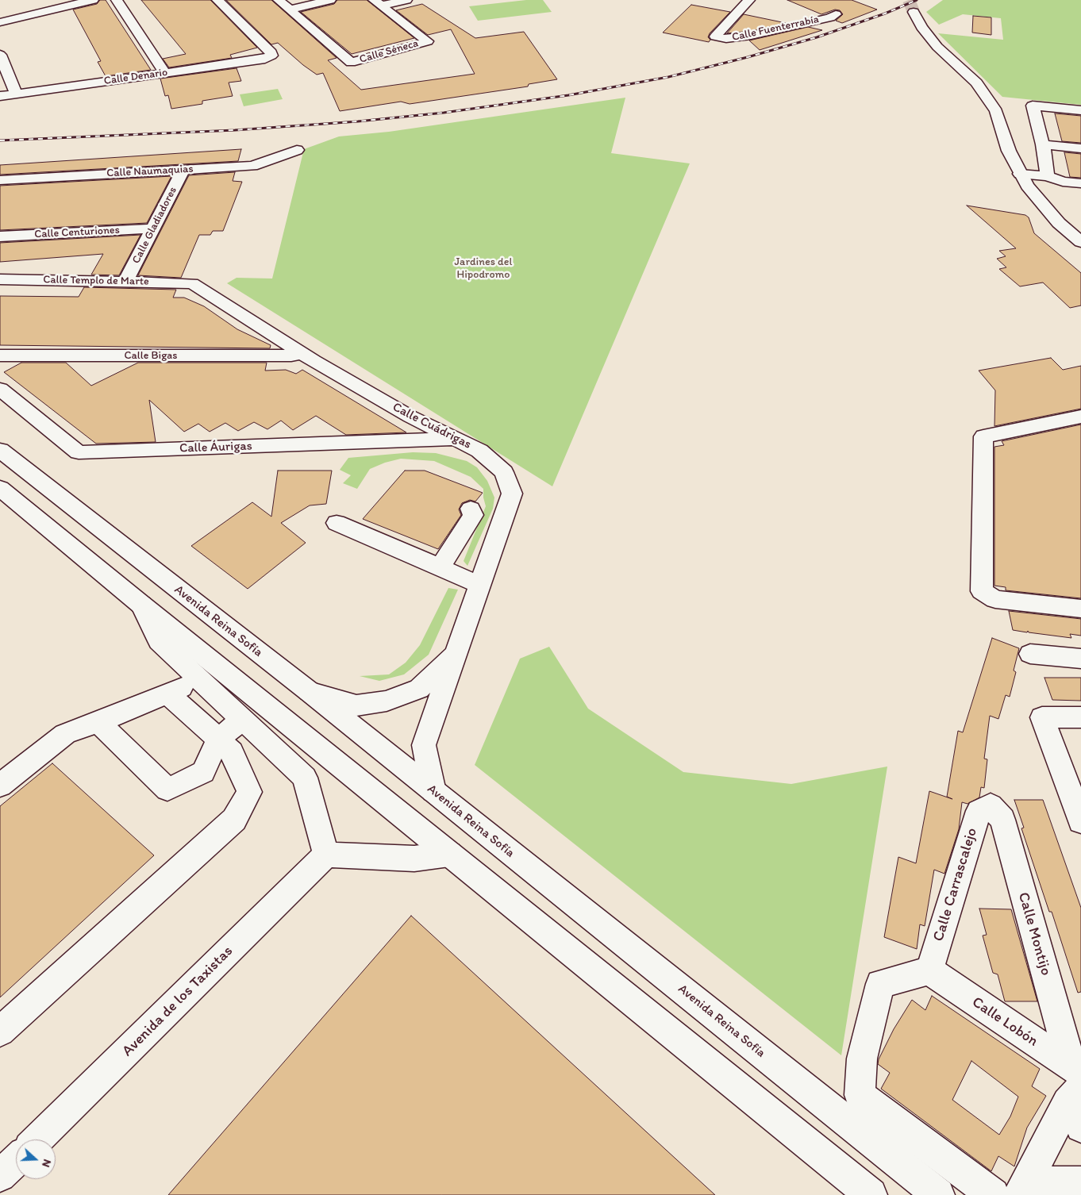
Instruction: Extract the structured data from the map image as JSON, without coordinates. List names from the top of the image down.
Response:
{
  "streets": {
    "main road": [
      "Calle Fuenterrabía",
      "Calle Séneca",
      "Calle Denario",
      "Calle Naumaquias",
      "Calle Gladiadores",
      "Calle Centuriones",
      "Calle Templo de Marte",
      "Calle Bigas",
      "Calle Cuádrigas",
      "Calle Áurigas",
      "Avenida Reina Sofía",
      "Calle Carrascalejo",
      "Calle Montijo",
      "Avenida de los Taxistas",
      "Calle Lobón"
    ]
  },
  "crossings": [
    ["Calle Naumaquias", "Calle Gladiadores"],
    ["Calle Gladiadores", "Calle Centuriones"],
    ["Calle Gladiadores", "Calle Templo de Marte"],
    ["Calle Templo de Marte", "Calle Cuádrigas"],
    ["Calle Bigas", "Calle Cuádrigas"],
    ["Calle Cuádrigas", "Calle Áurigas"],
    ["Calle Cuádrigas", "Avenida Reina Sofía"],
    ["Calle Carrascalejo", "Calle Montijo"],
    ["Calle Carrascalejo", "Calle Lobón"],
    ["Calle Montijo", "Calle Lobón"]
  ],
  "parks": ["Jardines del Hipodromo"],
  "north": "right"
}
